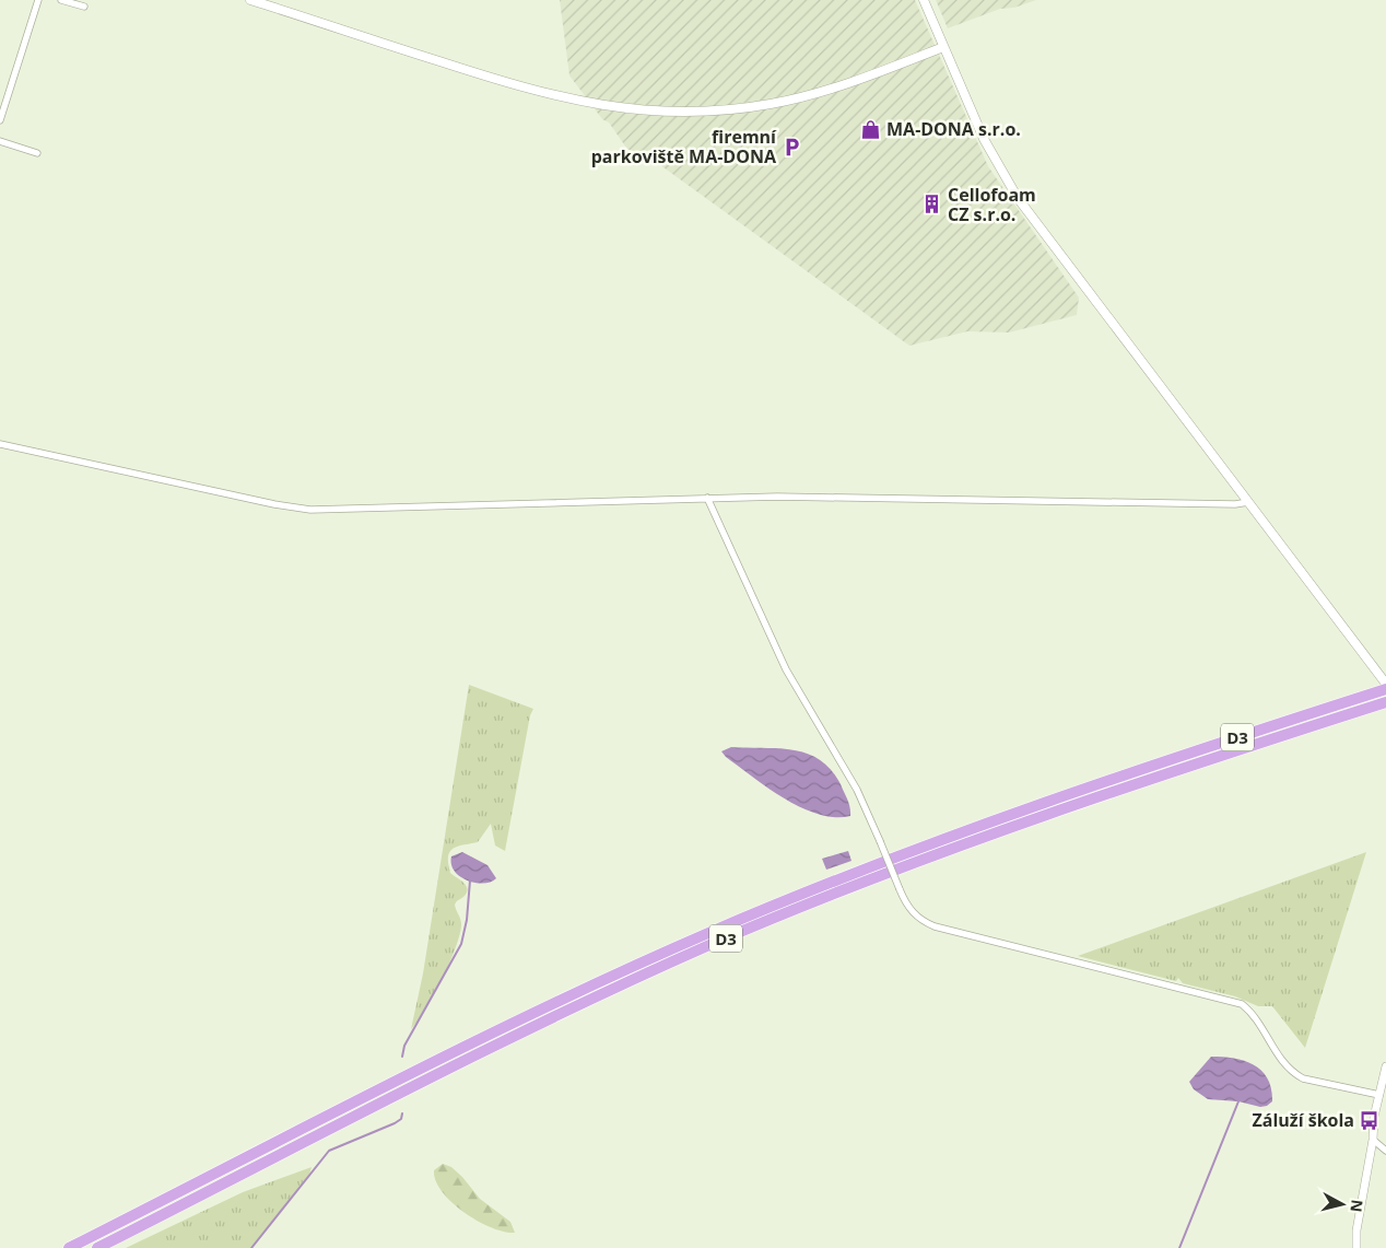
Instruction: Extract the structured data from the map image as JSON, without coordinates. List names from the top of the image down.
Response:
{
  "streets": {
    "highway": ["D3"]
  },
  "places": {
    "shop": ["MA-DONA s.r.o."],
    "parking": ["firemní parkoviště MA-DONA"],
    "building": ["Cellofoam CZ s.r.o."],
    "bus stop": ["Záluží škola"]
  },
  "north": "right"
}
